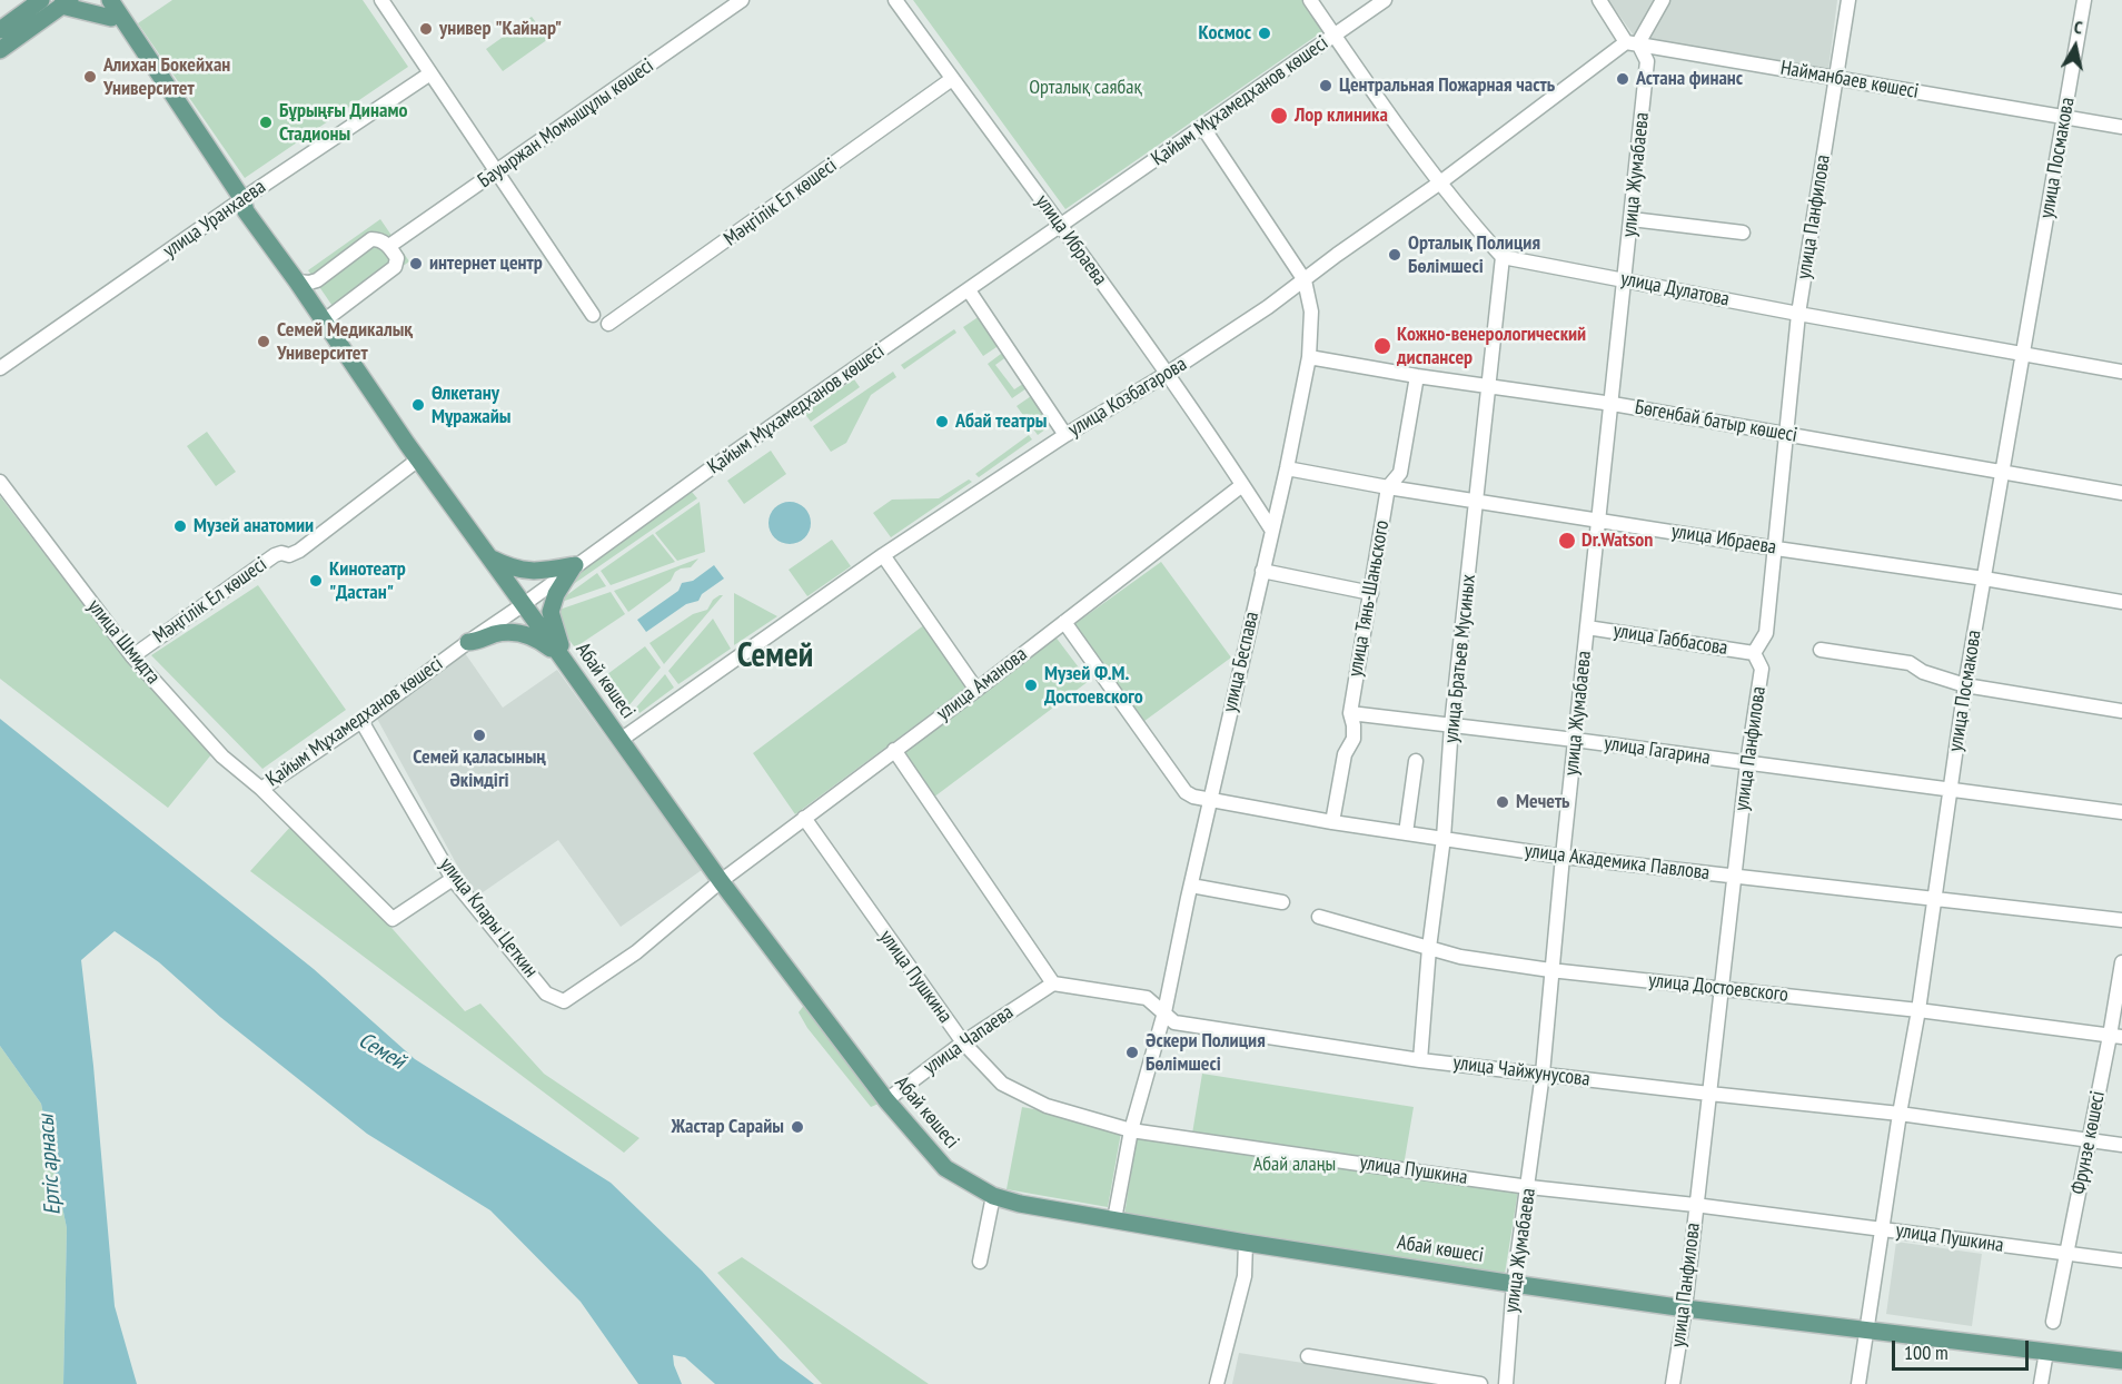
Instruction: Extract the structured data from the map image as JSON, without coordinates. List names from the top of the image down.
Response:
{
  "streets": {
    "main road": ["Абай көшесі"],
    "street": [
      "Найманбаев көшесі",
      "Қайым Мұхамедханов көшесі",
      "Бауыржан Момышұлы көшесі",
      "улица Посмакова",
      "улица Жумабаева",
      "Мәңгілік Ел көшесі",
      "улица Панфилова",
      "улица Уранхаева",
      "улица Ибраева",
      "улица Дулатова",
      "улица Козбагарова",
      "Бөгенбай батыр көшесі",
      "улица Тянь-Шаньского",
      "улица Габбасова",
      "улица Шмидта",
      "улица Братьев Мусиных",
      "улица Беспава",
      "улица Аманова",
      "улица Гагарина",
      "улица Академика Павлова",
      "улица Клары Цеткин",
      "улица Пушкина",
      "улица Достоевского",
      "улица Чапаева",
      "улица Чайжунусова",
      "Фрунзе көшесі"
    ]
  },
  "crossings": [
    ["Найманбаев көшесі", "улица Посмакова"],
    ["Найманбаев көшесі", "улица Жумабаева"],
    ["Найманбаев көшесі", "улица Панфилова"],
    ["Найманбаев көшесі", "улица Козбагарова"],
    ["Қайым Мұхамедханов көшесі", "улица Ибраева"],
    ["Қайым Мұхамедханов көшесі", "улица Шмидта"],
    ["Қайым Мұхамедханов көшесі", "улица Беспава"],
    ["Қайым Мұхамедханов көшесі", "Абай көшесі"],
    ["Қайым Мұхамедханов көшесі", "улица Клары Цеткин"],
    ["улица Посмакова", "улица Ибраева"],
    ["улица Посмакова", "улица Дулатова"],
    ["улица Посмакова", "Бөгенбай батыр көшесі"],
    ["улица Посмакова", "Абай көшесі"],
    ["улица Посмакова", "улица Гагарина"],
    ["улица Посмакова", "улица Академика Павлова"],
    ["улица Посмакова", "улица Пушкина"],
    ["улица Посмакова", "улица Достоевского"],
    ["улица Посмакова", "улица Чайжунусова"],
    ["улица Жумабаева", "улица Ибраева"],
    ["улица Жумабаева", "улица Дулатова"],
    ["улица Жумабаева", "улица Козбагарова"],
    ["улица Жумабаева", "Бөгенбай батыр көшесі"],
    ["улица Жумабаева", "улица Габбасова"],
    ["улица Жумабаева", "Абай көшесі"],
    ["улица Жумабаева", "улица Гагарина"],
    ["улица Жумабаева", "улица Академика Павлова"],
    ["улица Жумабаева", "улица Пушкина"],
    ["улица Жумабаева", "улица Достоевского"],
    ["улица Жумабаева", "улица Чайжунусова"],
    ["Мәңгілік Ел көшесі", "улица Ибраева"],
    ["Мәңгілік Ел көшесі", "улица Шмидта"],
    ["Мәңгілік Ел көшесі", "Абай көшесі"],
    ["улица Панфилова", "улица Ибраева"],
    ["улица Панфилова", "улица Дулатова"],
    ["улица Панфилова", "Бөгенбай батыр көшесі"],
    ["улица Панфилова", "улица Габбасова"],
    ["улица Панфилова", "Абай көшесі"],
    ["улица Панфилова", "улица Гагарина"],
    ["улица Панфилова", "улица Академика Павлова"],
    ["улица Панфилова", "улица Пушкина"],
    ["улица Панфилова", "улица Достоевского"],
    ["улица Панфилова", "улица Чайжунусова"],
    ["улица Уранхаева", "Абай көшесі"],
    ["улица Ибраева", "улица Козбагарова"],
    ["улица Ибраева", "улица Тянь-Шаньского"],
    ["улица Ибраева", "улица Братьев Мусиных"],
    ["улица Ибраева", "улица Беспава"],
    ["улица Ибраева", "улица Аманова"],
    ["улица Дулатова", "улица Братьев Мусиных"],
    ["улица Козбагарова", "улица Беспава"],
    ["улица Козбагарова", "Абай көшесі"],
    ["Бөгенбай батыр көшесі", "улица Тянь-Шаньского"],
    ["Бөгенбай батыр көшесі", "улица Братьев Мусиных"],
    ["Бөгенбай батыр көшесі", "улица Беспава"],
    ["улица Тянь-Шаньского", "улица Гагарина"],
    ["улица Тянь-Шаньского", "улица Академика Павлова"],
    ["улица Шмидта", "улица Клары Цеткин"],
    ["улица Братьев Мусиных", "улица Гагарина"],
    ["улица Братьев Мусиных", "улица Академика Павлова"],
    ["улица Братьев Мусиных", "улица Достоевского"],
    ["улица Братьев Мусиных", "улица Чайжунусова"],
    ["улица Беспава", "Абай көшесі"],
    ["улица Беспава", "улица Академика Павлова"],
    ["улица Беспава", "улица Пушкина"],
    ["улица Беспава", "улица Чайжунусова"],
    ["Абай көшесі", "улица Аманова"],
    ["Абай көшесі", "улица Чапаева"],
    ["улица Аманова", "улица Академика Павлова"],
    ["улица Аманова", "улица Клары Цеткин"],
    ["улица Аманова", "улица Пушкина"],
    ["улица Пушкина", "улица Чапаева"],
    ["улица Пушкина", "Фрунзе көшесі"],
    ["улица Достоевского", "Фрунзе көшесі"],
    ["улица Чапаева", "улица Чайжунусова"],
    ["улица Чайжунусова", "Фрунзе көшесі"]
  ],
  "districts": ["Семей"],
  "water": ["Семей", "Ертіс арнасы"],
  "parks": ["Орталық саябақ", "Абай алаңы"],
  "places": [
    "универ \"Кайнар\"",
    "Космос",
    "Алихан Бокейхан Университет",
    "Астана финанс",
    "Центральная Пожарная часть",
    "Лор клиника",
    "Бұрыңғы Динамо Стадионы",
    "Орталық Полиция Бөлімшесі",
    "интернет центр",
    "Семей Медикалық Университет",
    "Кожно-венерологический диспансер",
    "Өлкетану Мұражайы",
    "Абай театры",
    "Музей анатомии",
    "Dr.Watson",
    "Кинотеатр \"Дастан\"",
    "Музей Ф.М. Достоевского",
    "Семей қаласының Әкімдігі",
    "Мечеть",
    "Әскери Полиция Бөлімшесі",
    "Жастар Сарайы"
  ],
  "scale_bar": "100 m",
  "north": "top"
}
